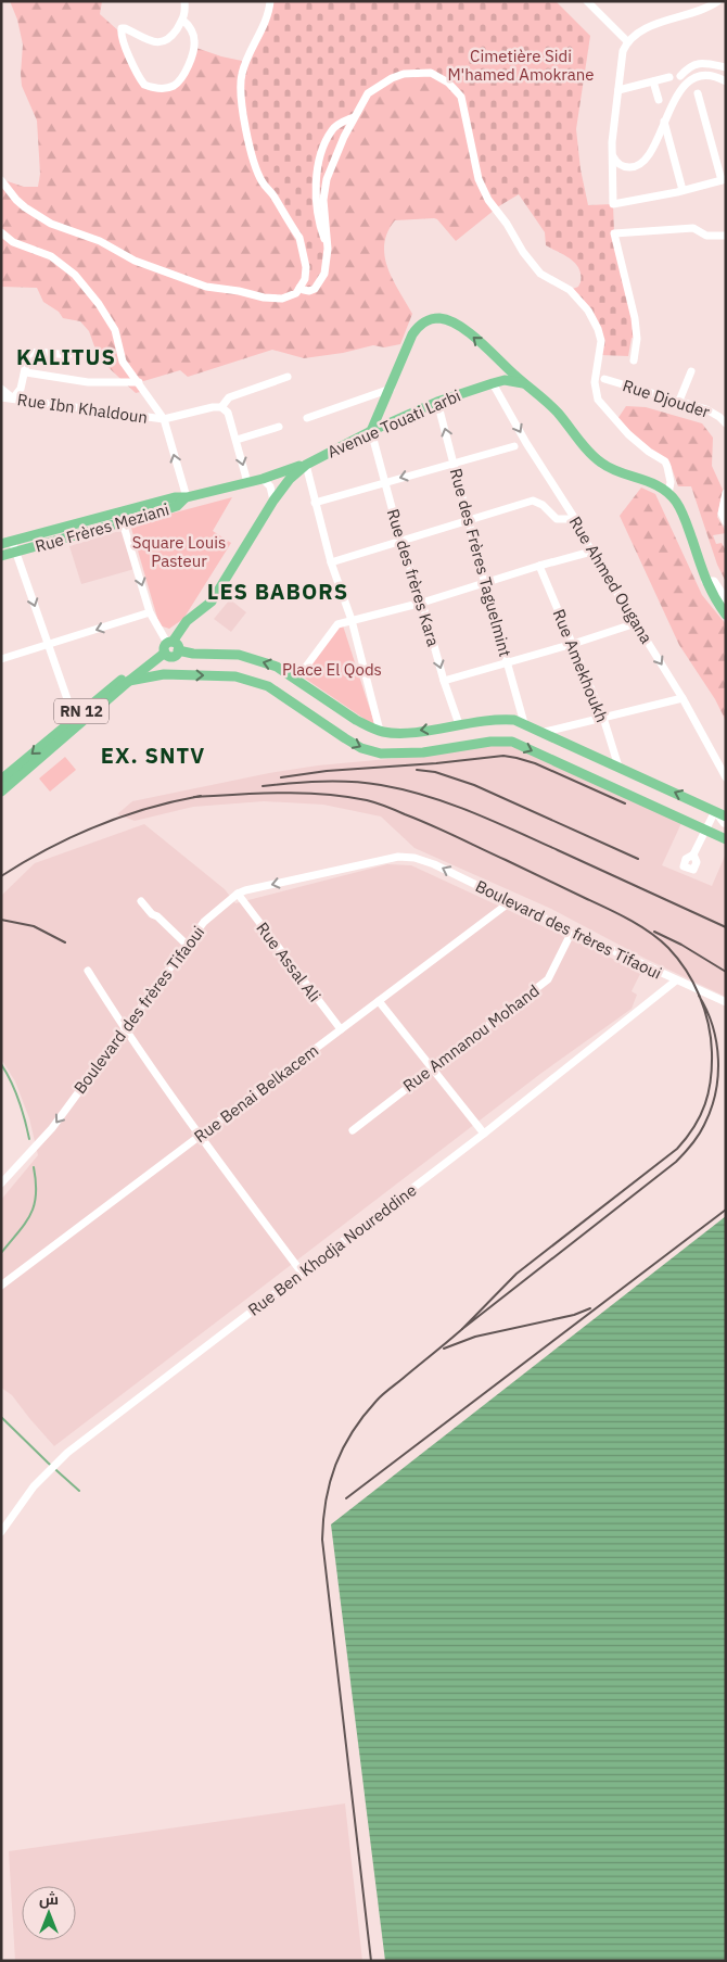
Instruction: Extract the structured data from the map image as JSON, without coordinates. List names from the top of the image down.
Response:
{
  "streets": {
    "main road": ["Avenue Touati Larbi", "Rue Frères Meziani", "RN 12"],
    "street": [
      "Rue Djouder",
      "Rue Ibn Khaldoun",
      "Rue des Frères Taguelmint",
      "Rue des frères Kara",
      "Rue Ahmed Ougana",
      "Rue Amekhoukh",
      "Boulevard des frères Tifaoui",
      "Rue Assal Ali",
      "Rue Amnanou Mohand",
      "Rue Benai Belkacem",
      "Rue Ben Khodja Noureddine"
    ]
  },
  "crossings": [
    ["Avenue Touati Larbi", "Rue Frères Meziani"],
    ["Avenue Touati Larbi", "Rue des Frères Taguelmint"],
    ["Avenue Touati Larbi", "Rue des frères Kara"],
    ["Avenue Touati Larbi", "Rue Ahmed Ougana"],
    ["Avenue Touati Larbi", "RN 12"],
    ["Boulevard des frères Tifaoui", "Rue Assal Ali"],
    ["Boulevard des frères Tifaoui", "Rue Amnanou Mohand"],
    ["Boulevard des frères Tifaoui", "Rue Benai Belkacem"],
    ["Boulevard des frères Tifaoui", "Rue Ben Khodja Noureddine"],
    ["Rue Assal Ali", "Rue Benai Belkacem"]
  ],
  "one_way": ["Rue Ahmed Ougana", "Boulevard des frères Tifaoui"],
  "districts": ["KALITUS", "LES BABORS", "EX. SNTV"],
  "parks": ["Cimetière Sidi M'hamed Amokrane", "Square Louis Pasteur", "Place El Qods"],
  "north": "top"
}
